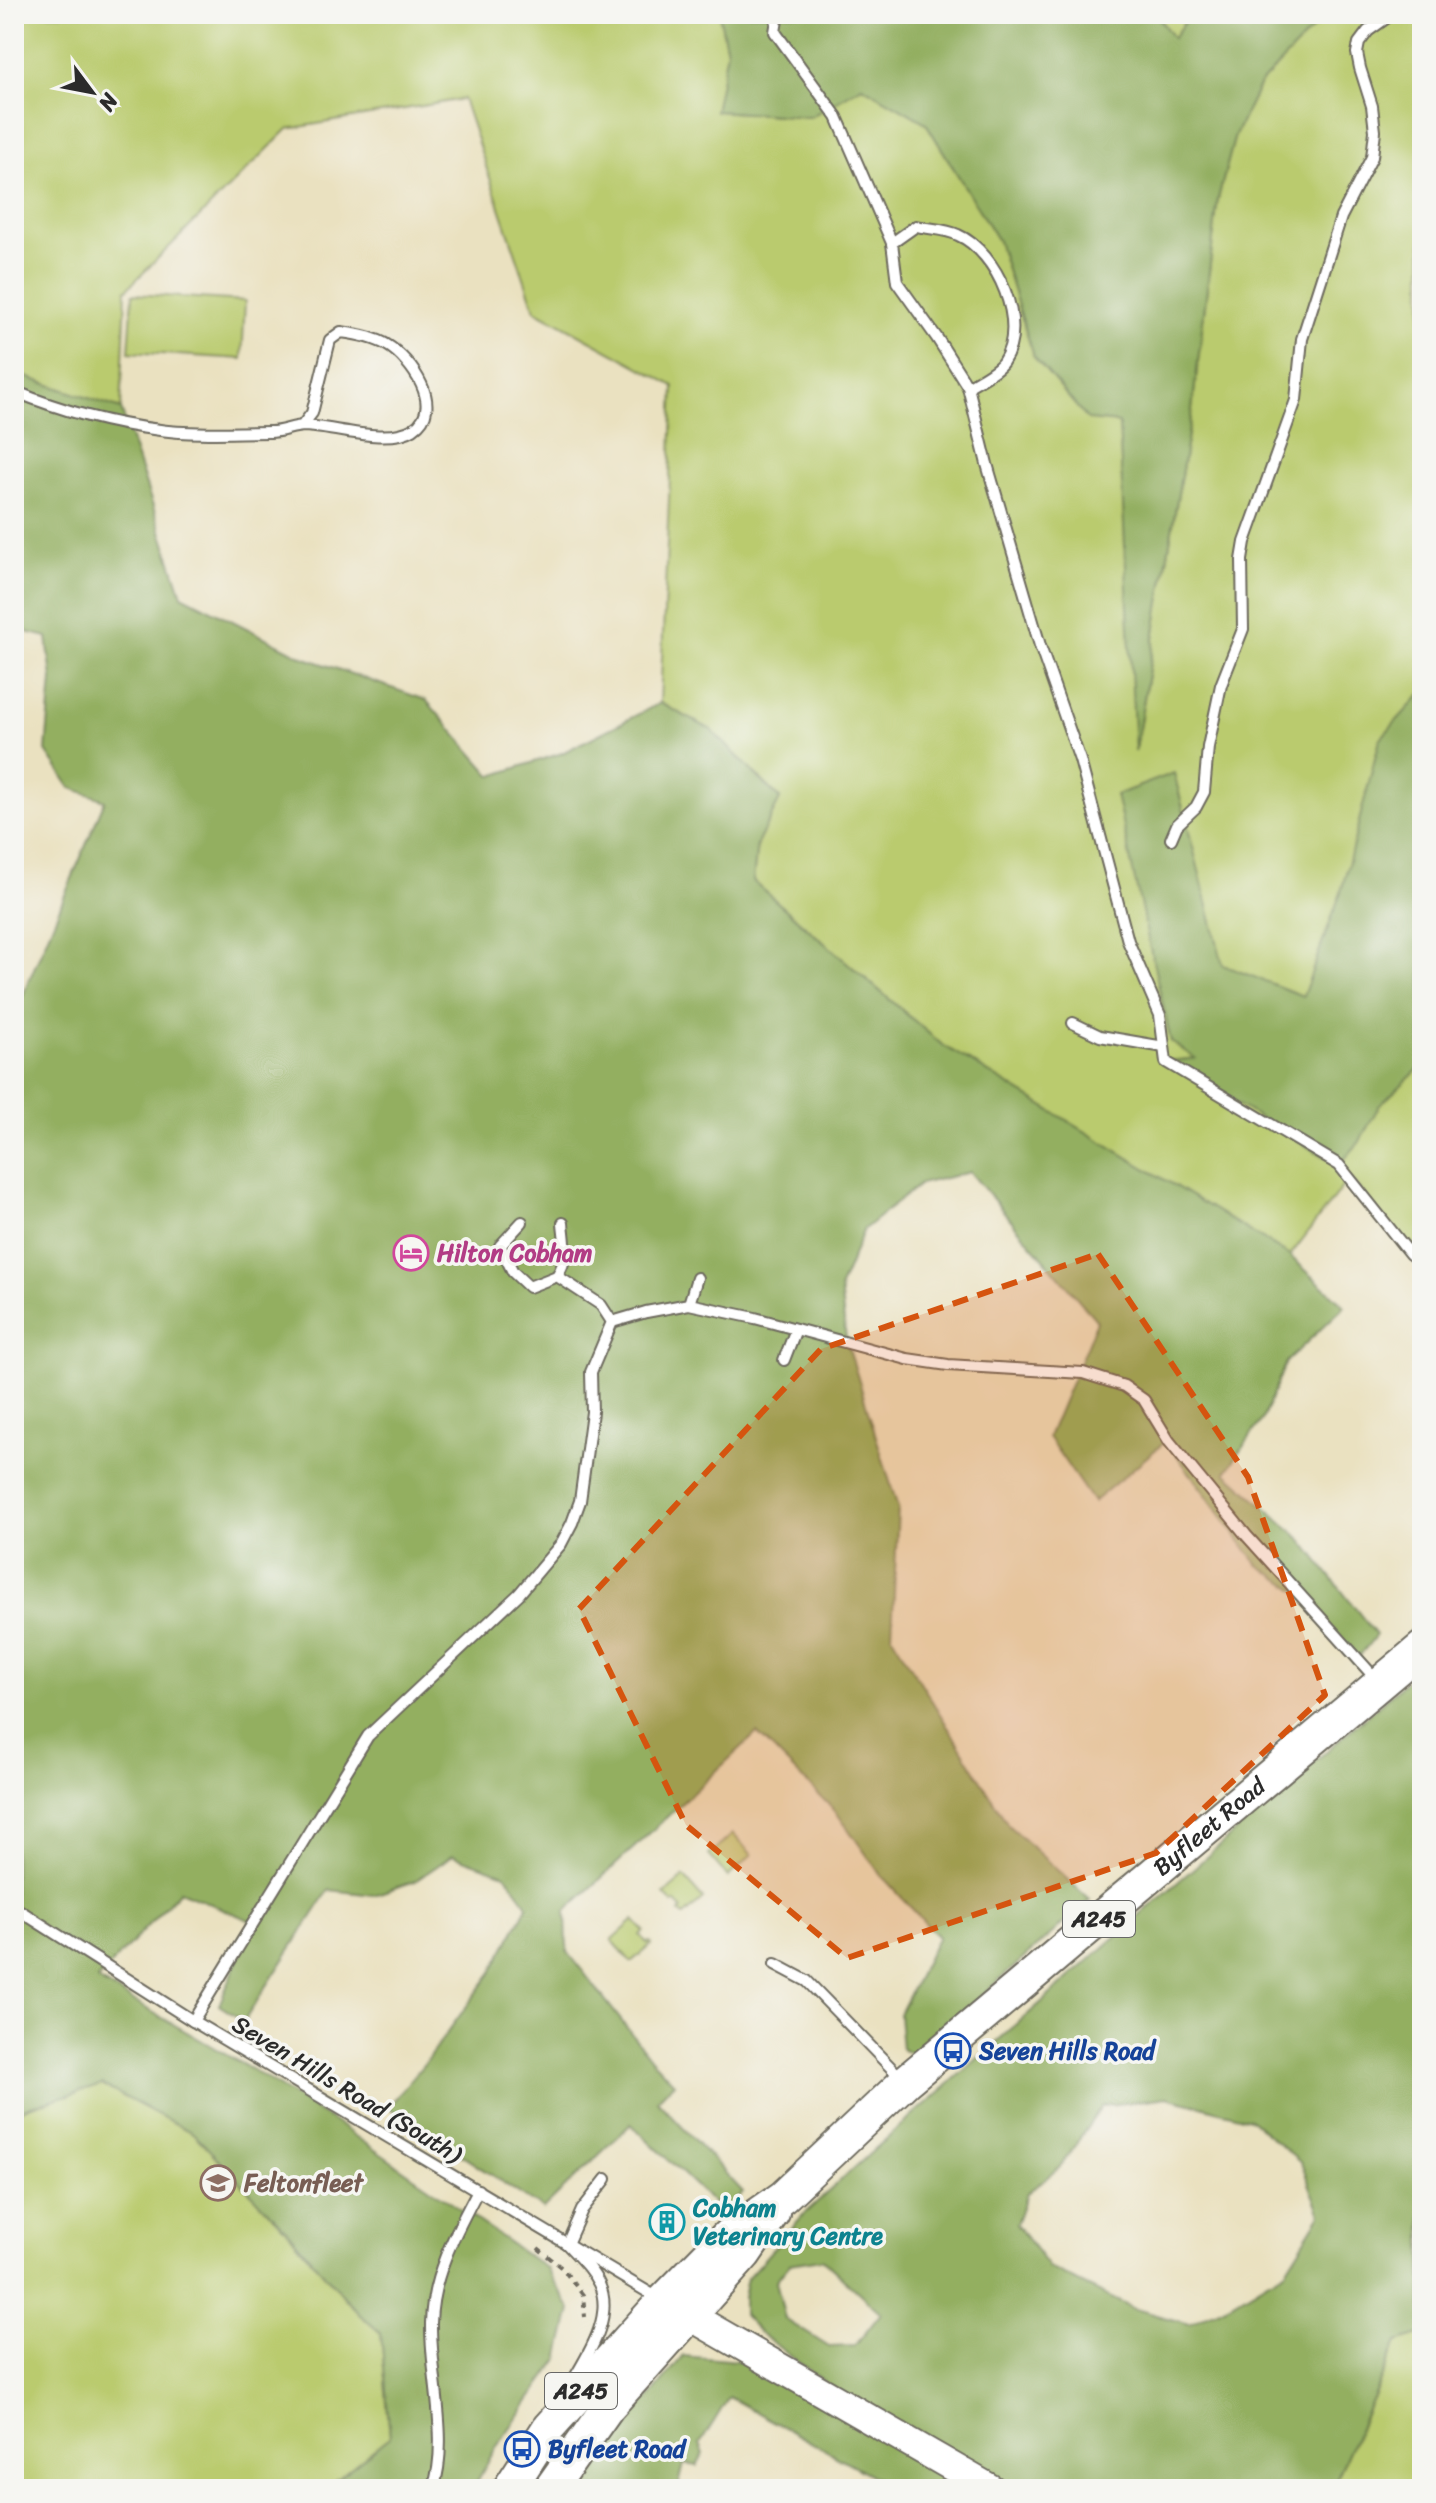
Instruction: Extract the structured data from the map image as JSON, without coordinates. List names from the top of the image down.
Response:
{
  "streets": {
    "main road": ["Byfleet Road", "A245"],
    "lane": ["Seven Hills Road (South)"]
  },
  "crossings": [
    ["Byfleet Road", "Seven Hills Road (South)"]
  ],
  "places": {
    "hotel": ["Hilton Cobham"],
    "bus stop": ["Seven Hills Road", "Byfleet Road"],
    "school or university": ["Feltonfleet"],
    "building": ["Cobham Veterinary Centre"]
  },
  "north": "bottom right"
}
